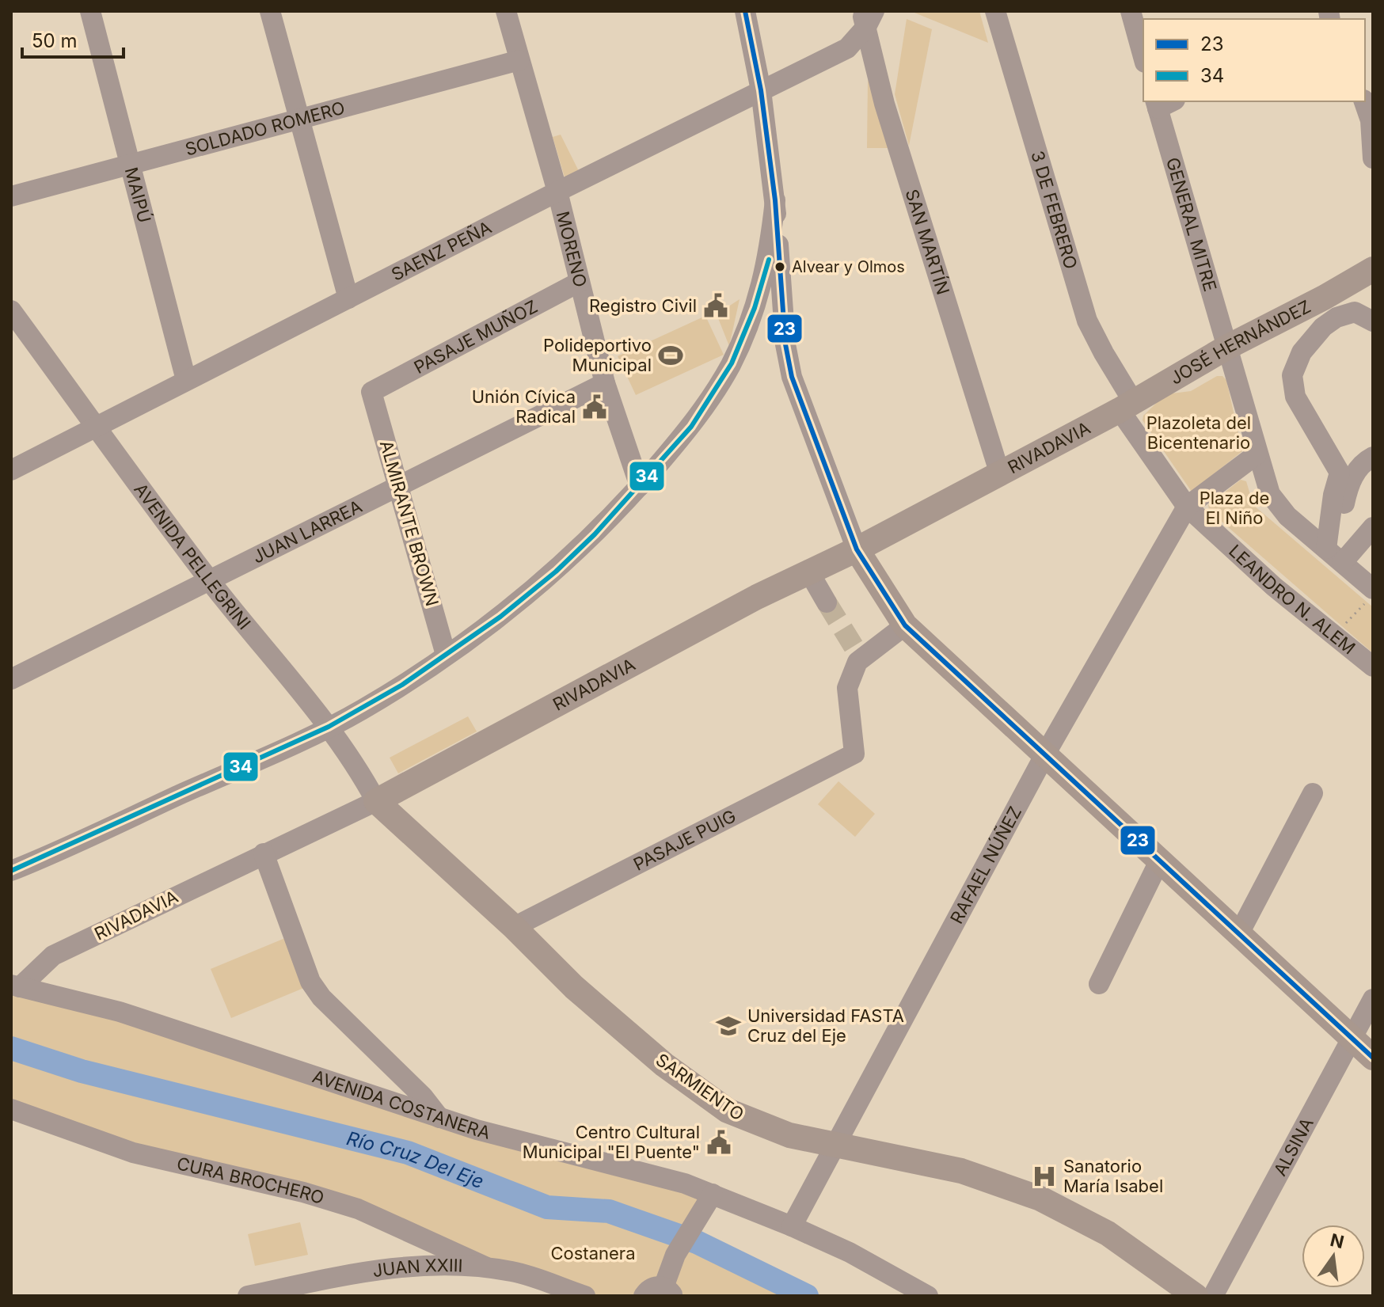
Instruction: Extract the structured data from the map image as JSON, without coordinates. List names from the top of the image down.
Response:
{
  "streets": {
    "main road": ["JOSÉ HERNÁNDEZ", "RIVADAVIA", "SARMIENTO"],
    "street": [
      "SOLDADO ROMERO",
      "MAIPÚ",
      "3 DE FEBRERO",
      "GENERAL MITRE",
      "SAN MARTÍN",
      "MORENO",
      "SAENZ PEÑA",
      "PASAJE MUÑOZ",
      "ALMIRANTE BROWN",
      "JUAN LARREA",
      "AVENIDA PELLEGRINI",
      "LEANDRO N. ALEM",
      "PASAJE PUIG",
      "RAFAEL NÚÑEZ",
      "AVENIDA COSTANERA",
      "ALSINA",
      "CURA BROCHERO",
      "JUAN XXIII"
    ]
  },
  "crossings": [
    ["SOLDADO ROMERO", "MAIPÚ"],
    ["SOLDADO ROMERO", "MORENO"],
    ["MAIPÚ", "SAENZ PEÑA"],
    ["3 DE FEBRERO", "RIVADAVIA"],
    ["3 DE FEBRERO", "LEANDRO N. ALEM"],
    ["GENERAL MITRE", "JOSÉ HERNÁNDEZ"],
    ["SAN MARTÍN", "SAENZ PEÑA"],
    ["SAN MARTÍN", "RIVADAVIA"],
    ["MORENO", "SAENZ PEÑA"],
    ["MORENO", "PASAJE MUÑOZ"],
    ["MORENO", "JUAN LARREA"],
    ["SAENZ PEÑA", "AVENIDA PELLEGRINI"],
    ["PASAJE MUÑOZ", "ALMIRANTE BROWN"],
    ["JOSÉ HERNÁNDEZ", "RIVADAVIA"],
    ["RIVADAVIA", "AVENIDA PELLEGRINI"],
    ["RIVADAVIA", "LEANDRO N. ALEM"],
    ["RIVADAVIA", "SARMIENTO"],
    ["RIVADAVIA", "AVENIDA COSTANERA"],
    ["ALMIRANTE BROWN", "JUAN LARREA"],
    ["JUAN LARREA", "AVENIDA PELLEGRINI"],
    ["AVENIDA PELLEGRINI", "SARMIENTO"],
    ["LEANDRO N. ALEM", "RAFAEL NÚÑEZ"],
    ["PASAJE PUIG", "SARMIENTO"],
    ["RAFAEL NÚÑEZ", "SARMIENTO"],
    ["RAFAEL NÚÑEZ", "AVENIDA COSTANERA"],
    ["CURA BROCHERO", "JUAN XXIII"]
  ],
  "water": ["Río Cruz Del Eje"],
  "parks": ["Plazoleta del Bicentenario", "Plaza de El Niño", "Costanera"],
  "places": {
    "other": ["Alvear y Olmos"],
    "public building": ["Registro Civil", "Unión Cívica Radical", "Centro Cultural Municipal \"El Puente\""],
    "sports": ["Polideportivo Municipal"],
    "school or university": ["Universidad FASTA Cruz del Eje"],
    "hospital": ["Sanatorio María Isabel"]
  },
  "lines": ["transit line 23", "transit line 34"],
  "legend": ["23", "34"],
  "scale_bar": "50 m",
  "north": "top"
}
